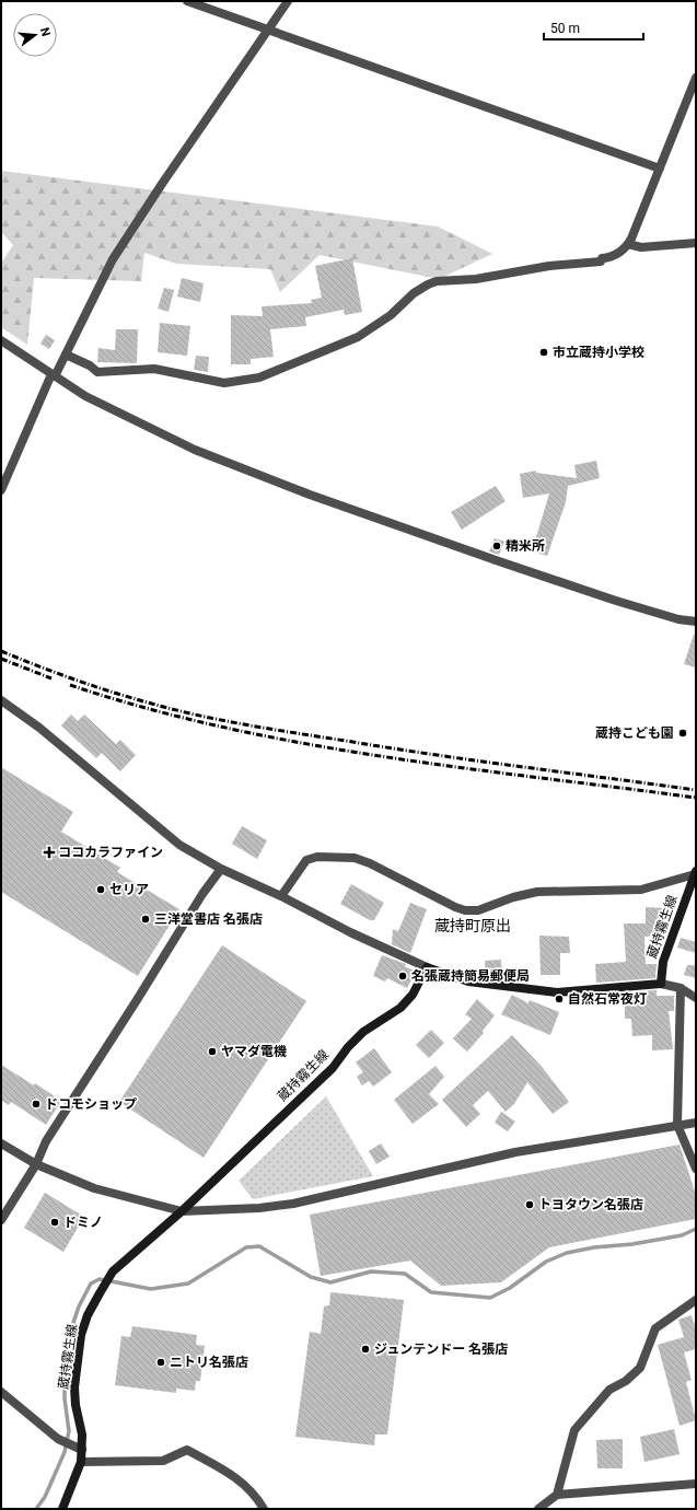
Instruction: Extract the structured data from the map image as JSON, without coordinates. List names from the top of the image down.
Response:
{
  "streets": {
    "main road": ["蔵持霧生線"]
  },
  "districts": ["蔵持町原出"],
  "places": {
    "other": [
      "市立蔵持小学校",
      "精米所",
      "蔵持こども園",
      "セリア",
      "三洋堂書店 名張店",
      "名張蔵持簡易郵便局",
      "自然石常夜灯",
      "ヤマダ電機",
      "ドコモショップ",
      "トヨタウン名張店",
      "ドミノ",
      "ジュンテンドー 名張店",
      "ニトリ名張店"
    ],
    "health": ["ココカラファイン"]
  },
  "scale_bar": "50 m",
  "north": "right"
}
